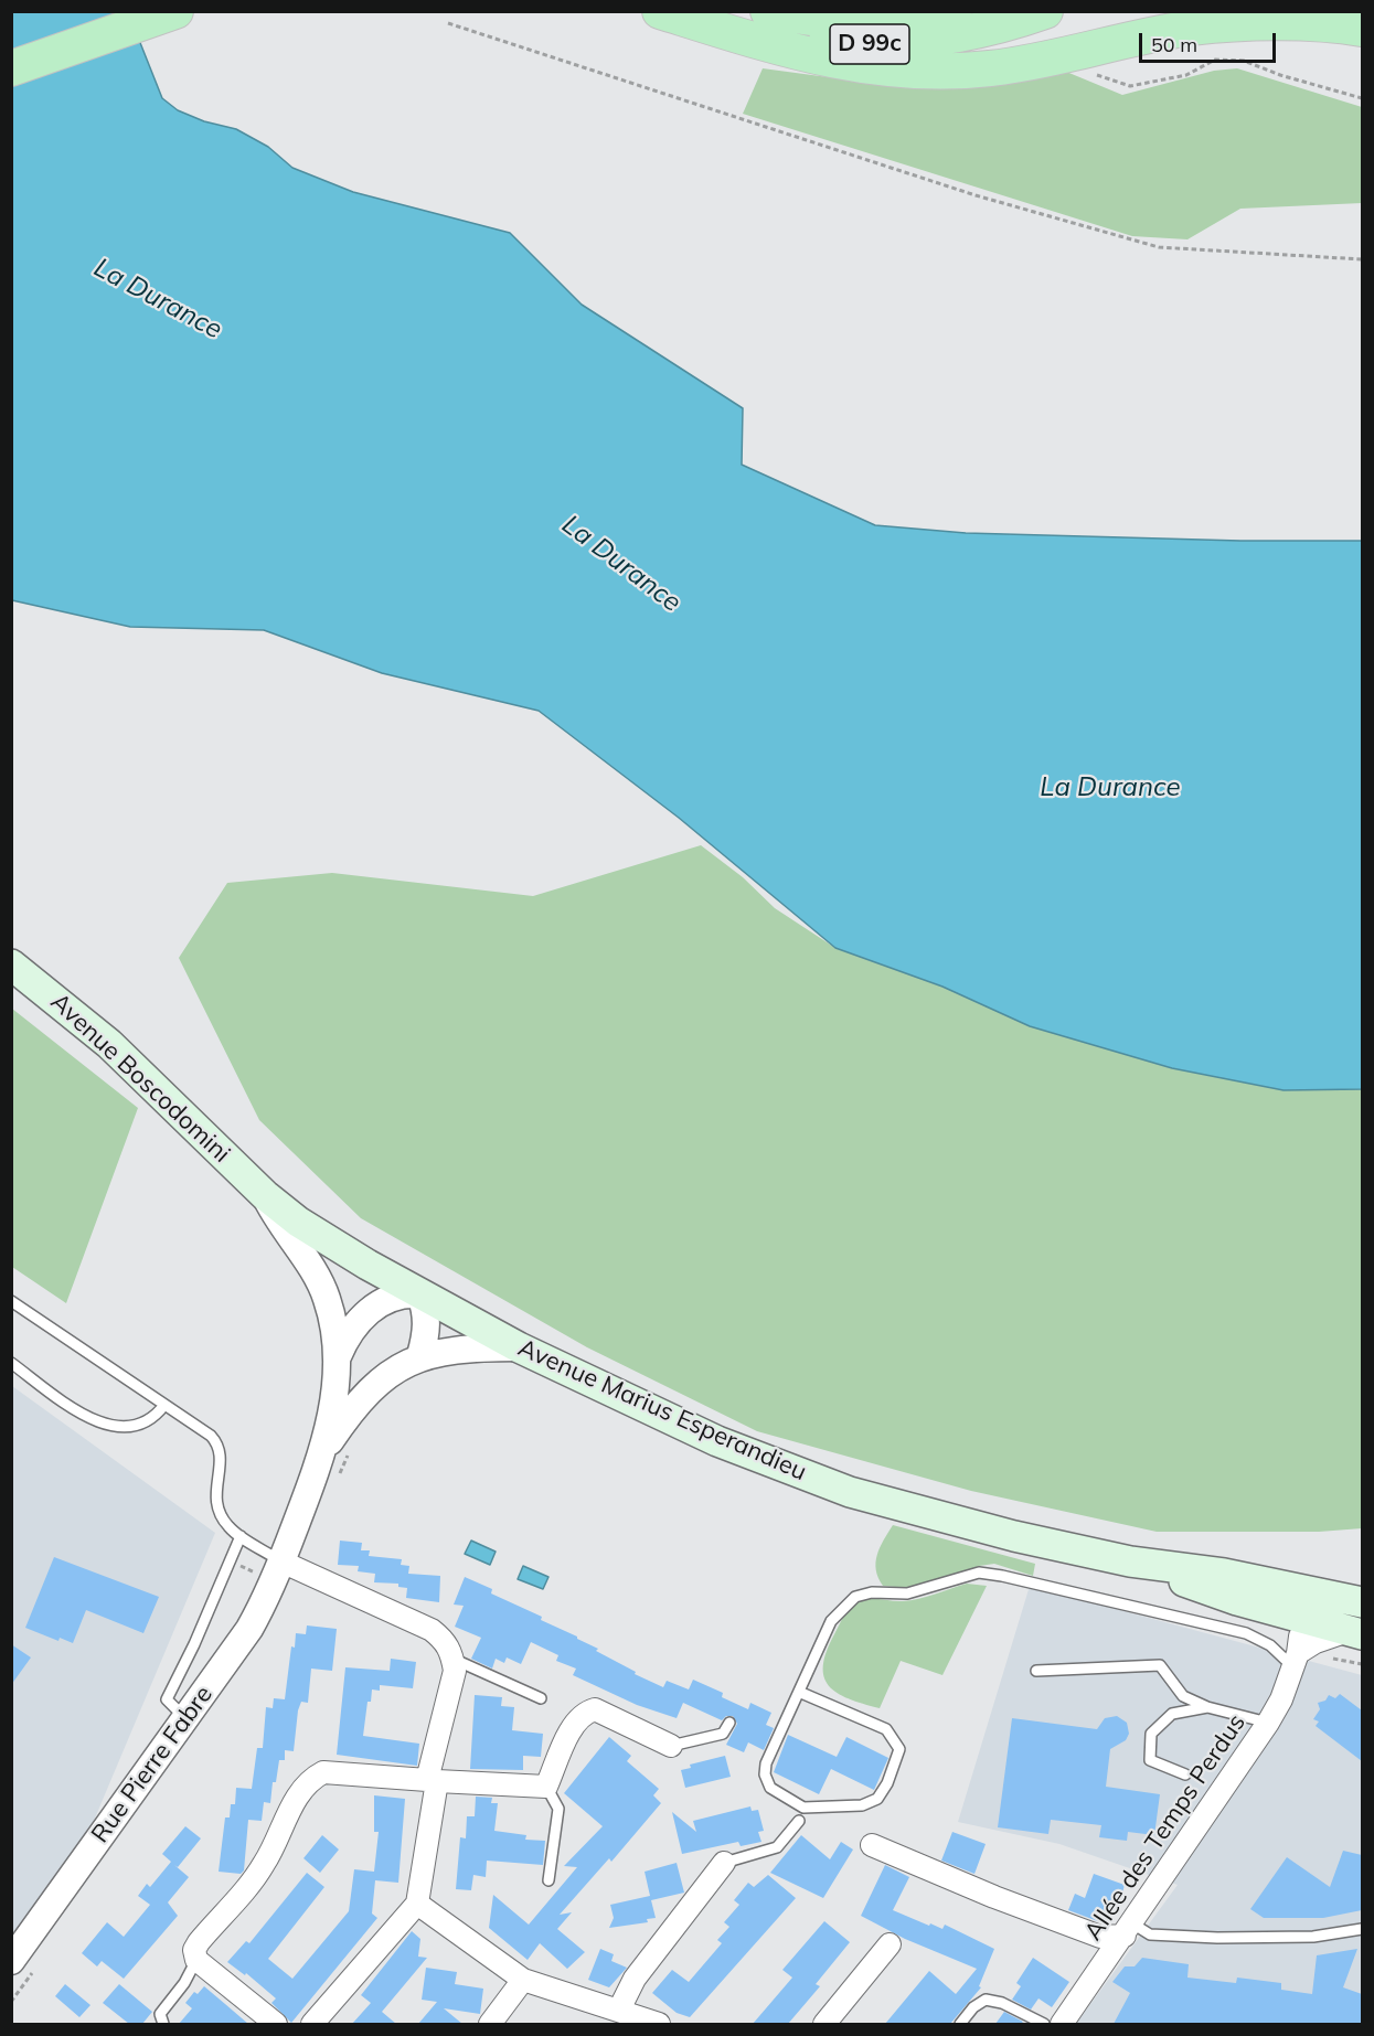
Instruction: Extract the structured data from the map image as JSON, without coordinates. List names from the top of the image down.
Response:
{
  "streets": {
    "main road": ["D 99c", "Avenue Boscodomini", "Avenue Marius Esperandieu"],
    "street": ["Rue Pierre Fabre", "Allée des Temps Perdus"]
  },
  "crossings": [
    ["Avenue Boscodomini", "Avenue Marius Esperandieu"],
    ["Avenue Marius Esperandieu", "Allée des Temps Perdus"]
  ],
  "water": ["La Durance"],
  "scale_bar": "50 m"
}
